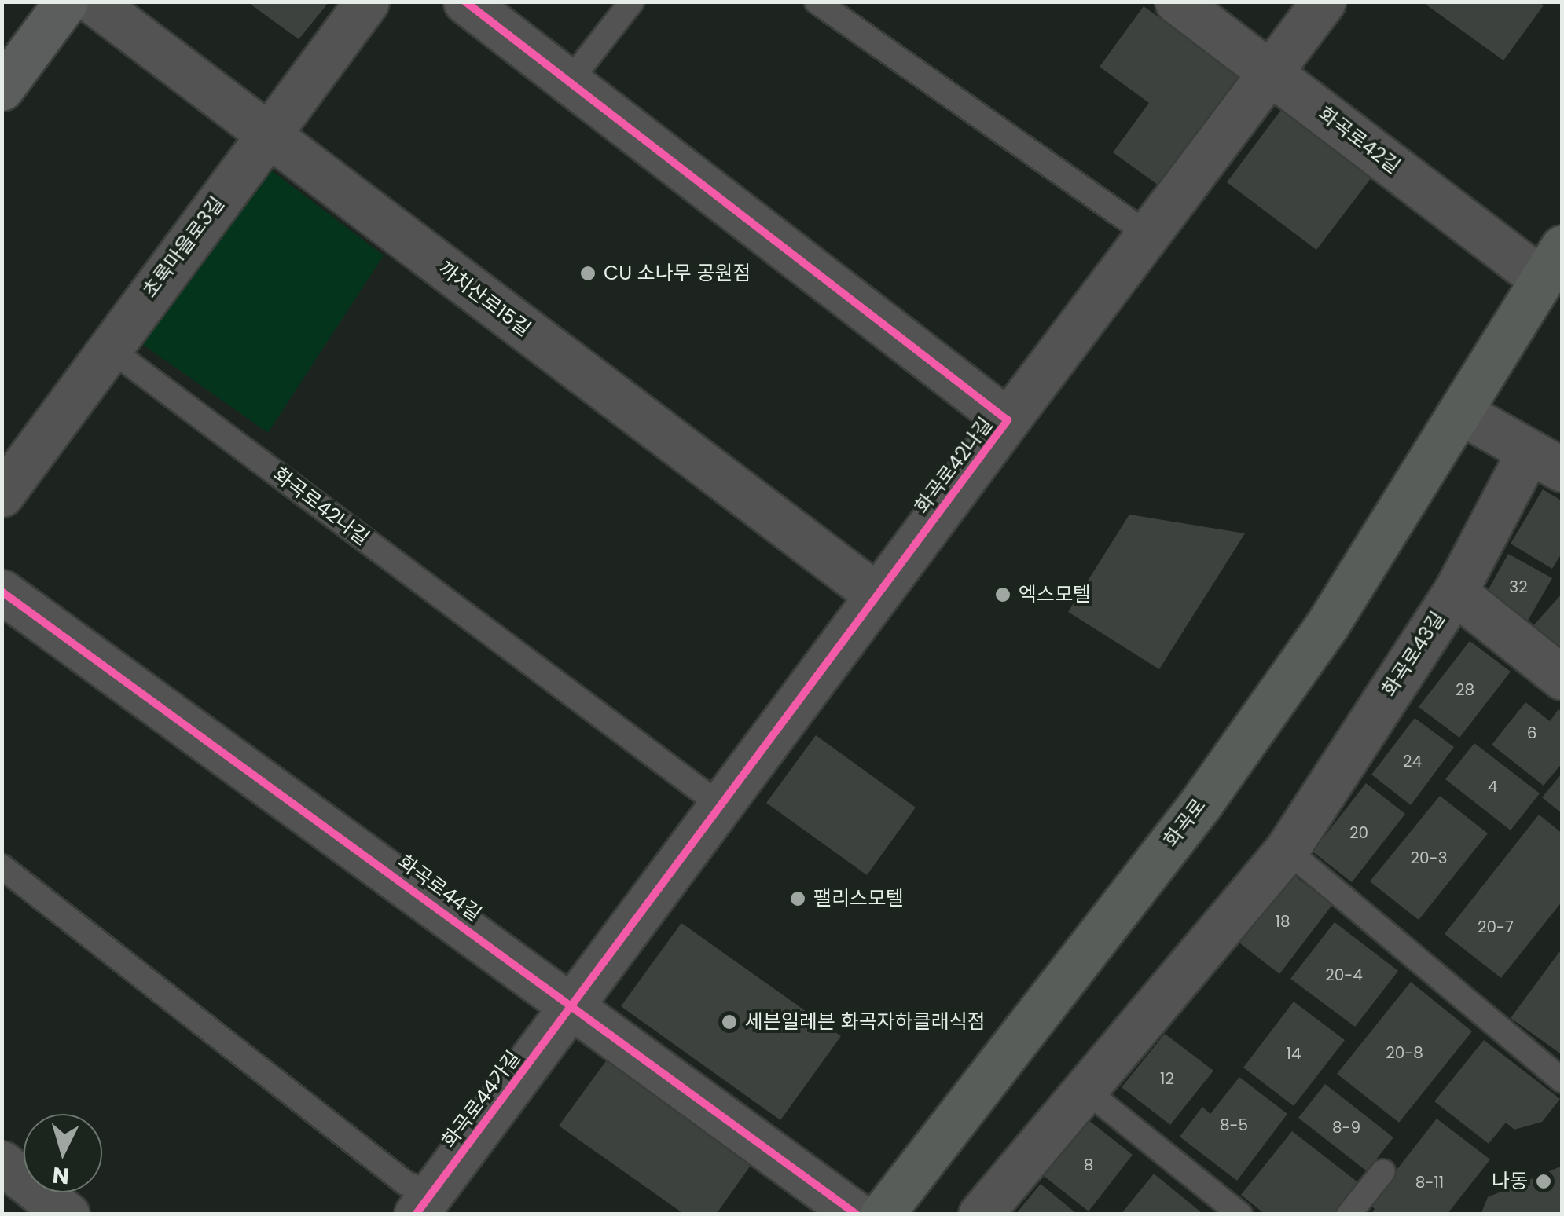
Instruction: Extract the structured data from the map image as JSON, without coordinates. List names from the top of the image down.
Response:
{
  "streets": {
    "main road": ["화곡로"],
    "street": [
      "화곡로42길",
      "초록마을로3길",
      "까치산로15길",
      "화곡로42나길",
      "화곡로43길",
      "화곡로44길",
      "화곡로44가길"
    ]
  },
  "crossings": [
    ["화곡로42길", "화곡로42나길"],
    ["화곡로42길", "화곡로"],
    ["초록마을로3길", "까치산로15길"],
    ["초록마을로3길", "화곡로42나길"],
    ["까치산로15길", "화곡로42나길"],
    ["화곡로42나길", "화곡로44길"],
    ["화곡로42나길", "화곡로44가길"],
    ["화곡로44길", "화곡로44가길"]
  ],
  "places": [
    "CU 소나무 공원점",
    "엑스모텔",
    "팰리스모텔",
    "세븐일레븐 화곡자하클래식점",
    "나동"
  ],
  "house_numbers": [
    "32",
    "28",
    "6",
    "24",
    "4",
    "20",
    "20-3",
    "18",
    "20-7",
    "20-4",
    "20-8",
    "14",
    "12",
    "8-5",
    "8-9",
    "8",
    "8-11"
  ],
  "north": "bottom"
}
